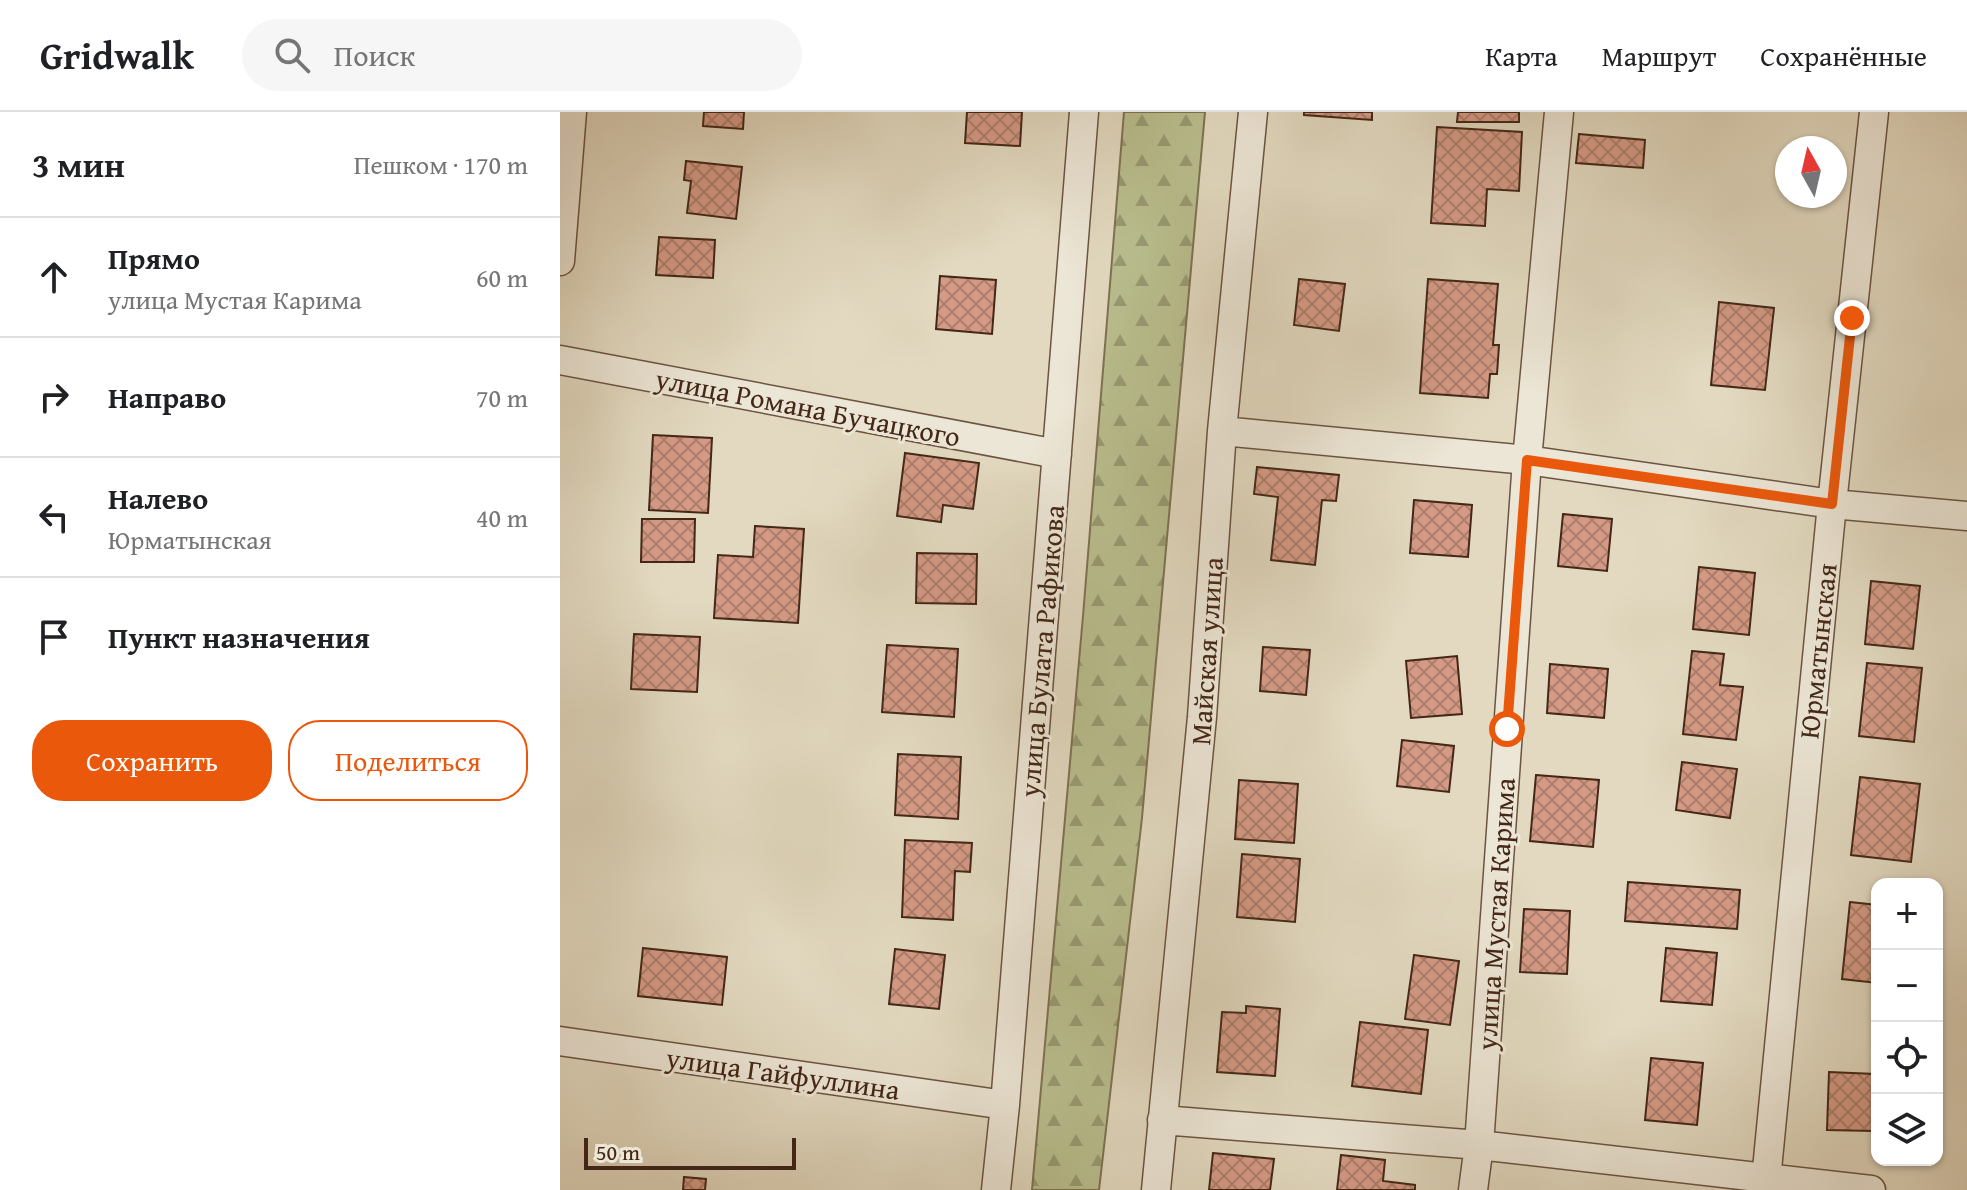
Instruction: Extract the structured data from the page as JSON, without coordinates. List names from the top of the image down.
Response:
{
  "streets": {
    "street": [
      "улица Романа Бучацкого",
      "улица Булата Рафикова",
      "Майская улица",
      "Юрматынская",
      "улица Мустая Карима",
      "улица Гайфуллина"
    ]
  },
  "crossings": [
    ["улица Романа Бучацкого", "улица Булата Рафикова"],
    ["улица Булата Рафикова", "улица Гайфуллина"]
  ],
  "scale_bar": "50 m",
  "north": "top",
  "page": {
    "header": "Gridwalk",
    "search": "Поиск",
    "nav": ["Карта", "Маршрут", "Сохранённые"],
    "heading": ["3 мин", "Пешком · 170 m"],
    "list": [
      ["Прямо", "улица Мустая Карима", "60 m"],
      ["Направо", "70 m"],
      ["Налево", "Юрматынская", "40 m"],
      "Пункт назначения"
    ],
    "buttons": ["Сохранить", "Поделиться"],
    "map_buttons": ["+", "−"],
    "scale": "50 m"
  }
}
